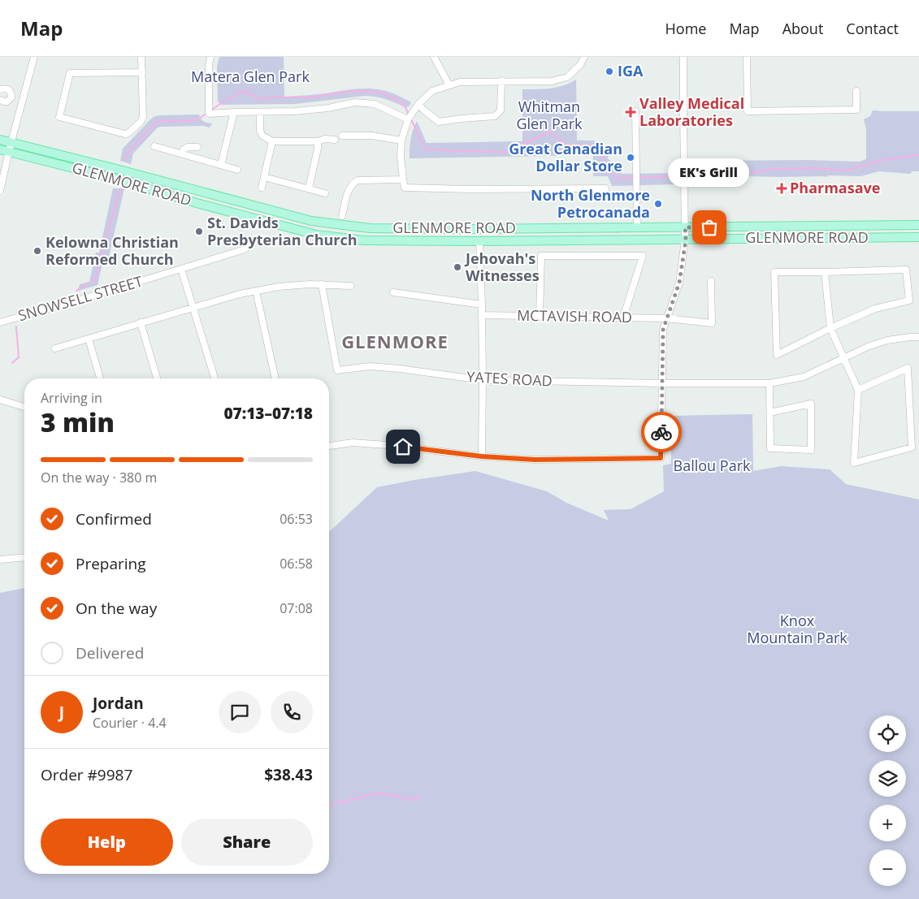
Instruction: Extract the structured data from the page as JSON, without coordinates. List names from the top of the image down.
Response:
{
  "streets": {
    "main road": ["GLENMORE ROAD"],
    "street": ["SNOWSELL STREET", "MCTAVISH ROAD", "YATES ROAD"]
  },
  "districts": ["GLENMORE"],
  "parks": [
    "Matera Glen Park",
    "Whitman Glen Park",
    "Ballou Park",
    "Knox Mountain Park"
  ],
  "places": {
    "other": [
      "IGA",
      "Great Canadian Dollar Store",
      "North Glenmore Petrocanada",
      "EK's Grill",
      "St. Davids Presbyterian Church",
      "Kelowna Christian Reformed Church",
      "Jehovah's Witnesses"
    ],
    "health": ["Valley Medical Laboratories", "Pharmasave"]
  },
  "page": {
    "header": "Map",
    "nav": [
      "Home",
      "Map",
      "About",
      "Contact"
    ],
    "bubble": "EK's Grill",
    "heading": ["3 min", "Arriving in", "07:13–07:18"],
    "panel": [
      "Jordan",
      "Courier · 4.4",
      "Order #9987",
      "$38.43"
    ],
    "bar": "On the way · 380 m",
    "list": [
      ["Confirmed", "06:53"],
      ["Preparing", "06:58"],
      ["On the way", "07:08"],
      "Delivered"
    ],
    "round": "J",
    "map_buttons": ["+", "−"],
    "buttons": ["Help", "Share"]
  }
}
